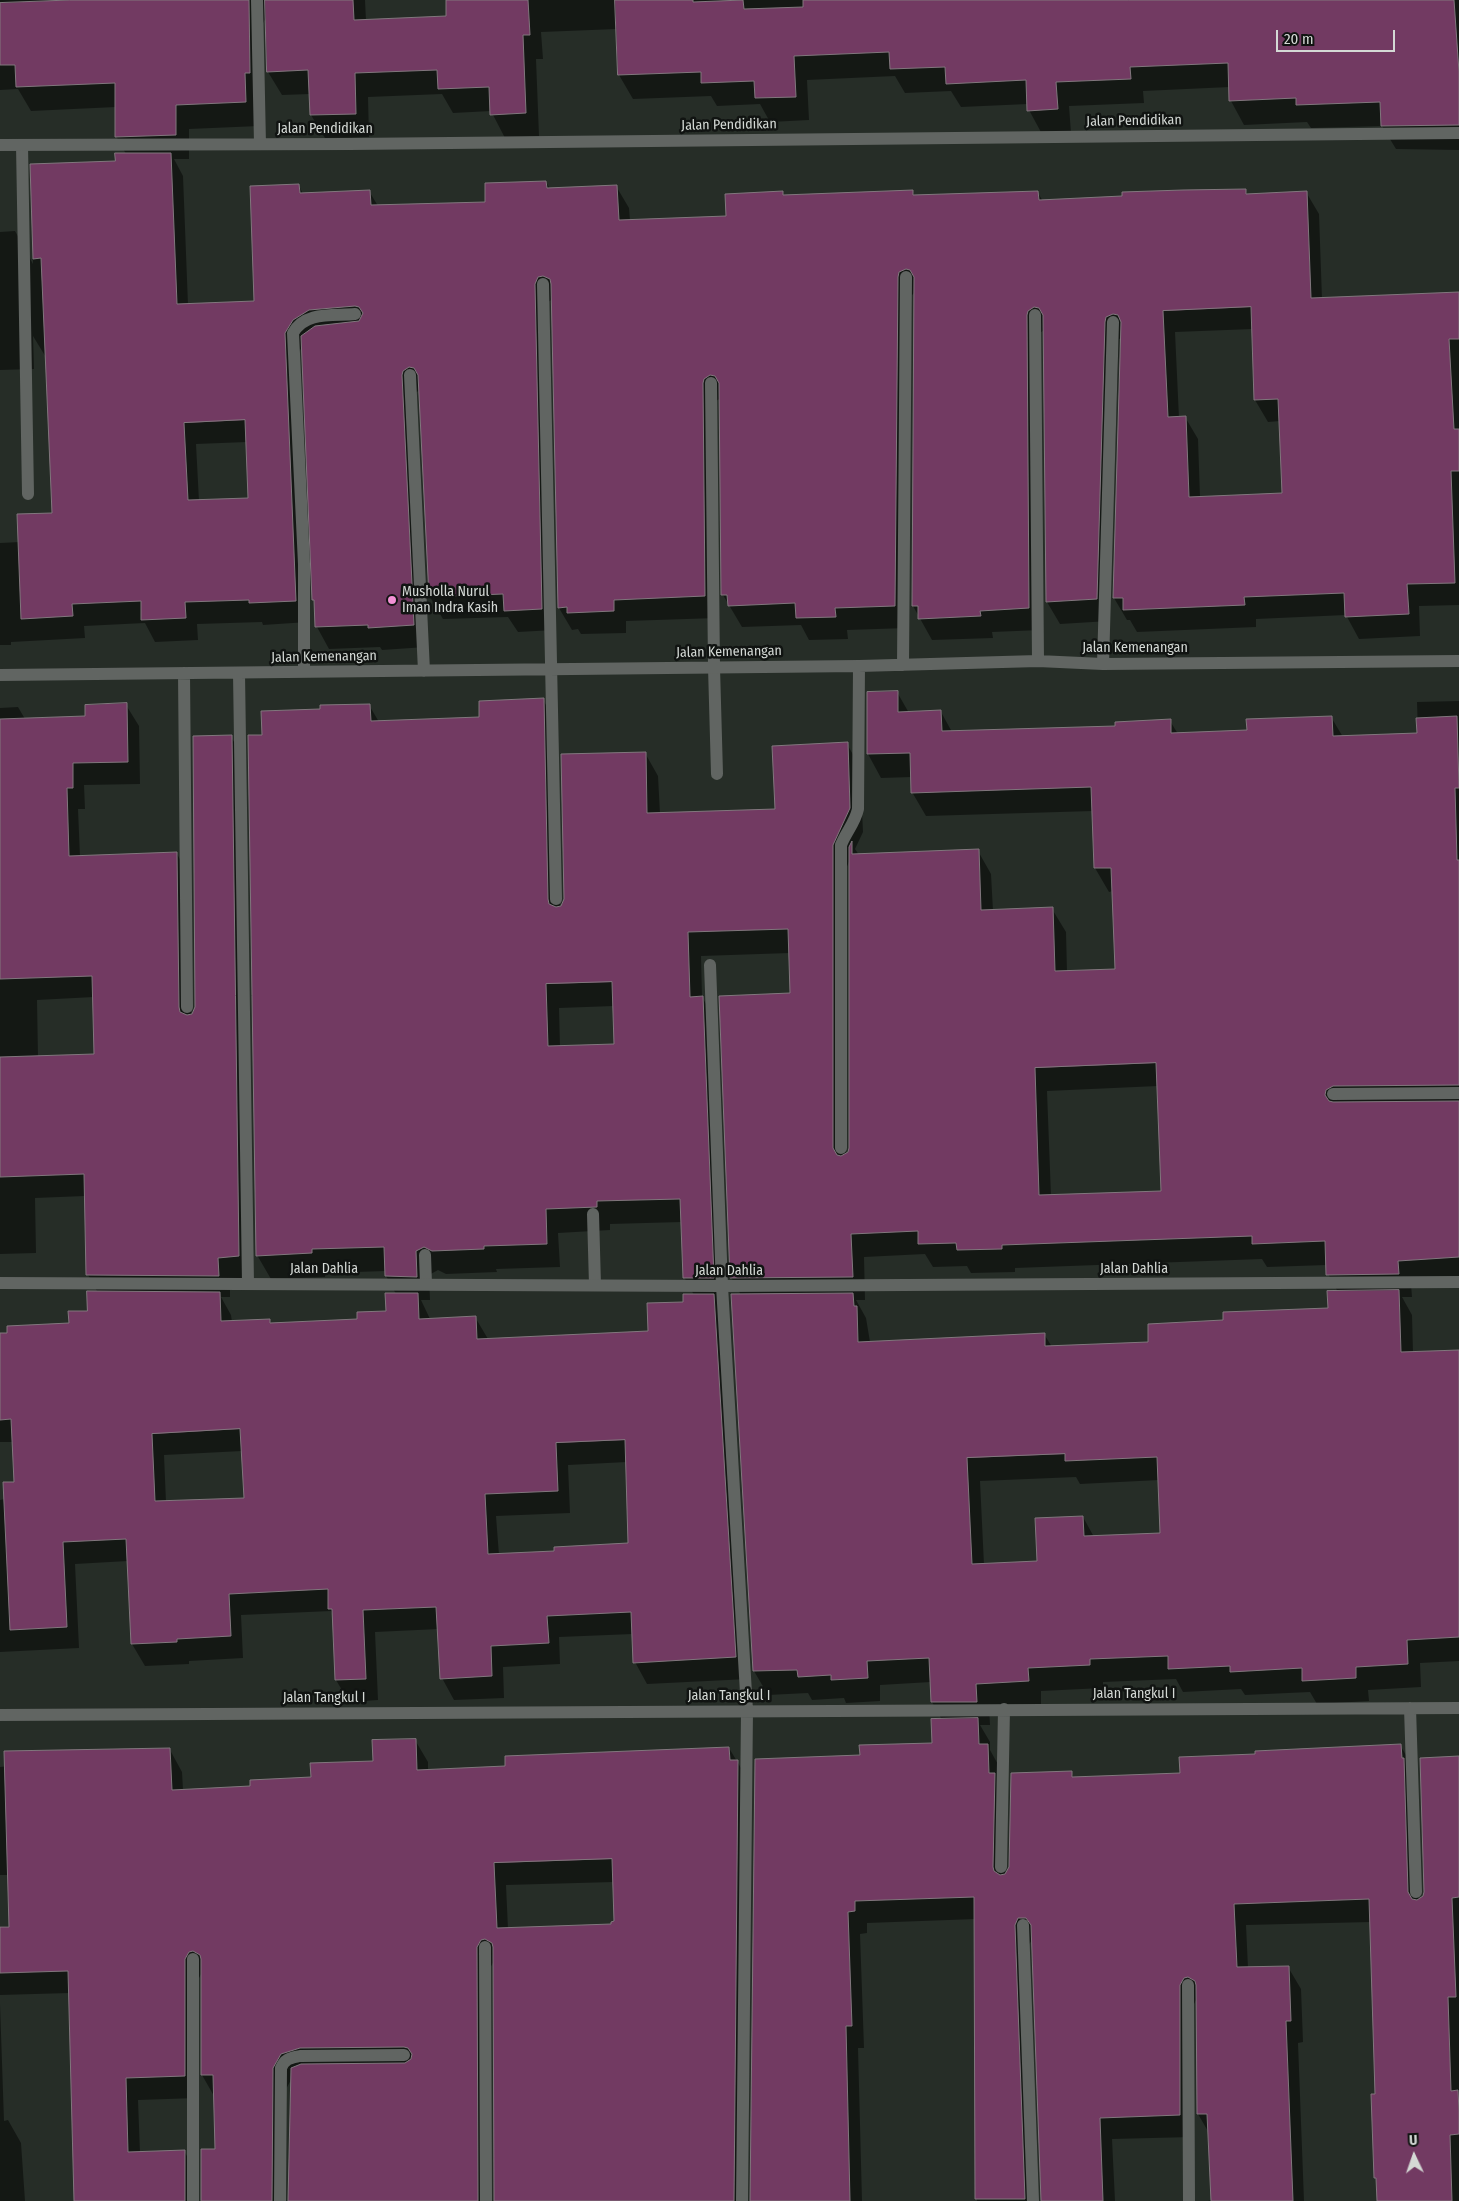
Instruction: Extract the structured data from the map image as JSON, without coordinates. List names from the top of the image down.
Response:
{
  "streets": {
    "street": [
      "Jalan Pendidikan",
      "Jalan Kemenangan",
      "Jalan Dahlia",
      "Jalan Tangkul I"
    ]
  },
  "places": ["Musholla Nurul Iman Indra Kasih"],
  "scale_bar": "20 m",
  "north": "top"
}
